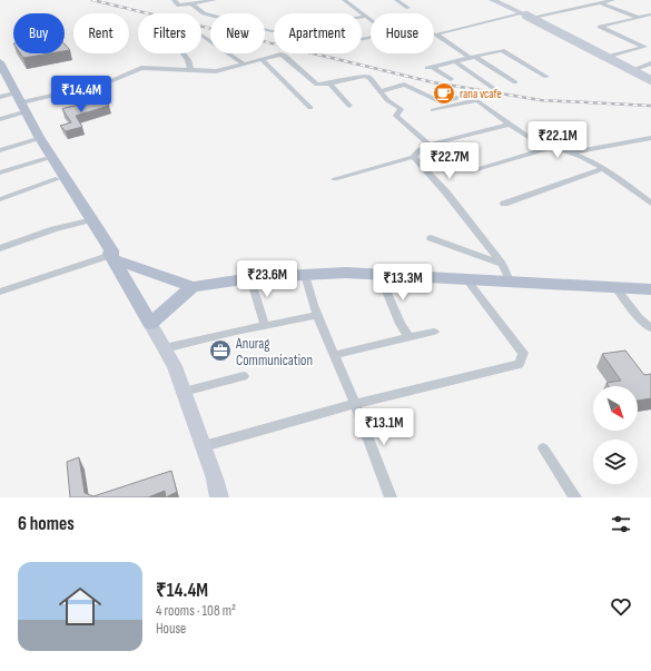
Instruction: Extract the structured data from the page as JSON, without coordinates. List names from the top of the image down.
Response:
{
  "places": {
    "cafe": ["rana vcafe"],
    "office": ["Anurag Communication"]
  },
  "north": "bottom right",
  "page": {
    "chip": [
      "Buy",
      "Rent",
      "Filters",
      "New",
      "Apartment",
      "House"
    ],
    "price": [
      "₹14.4M",
      "₹22.1M",
      "₹22.7M",
      "₹23.6M",
      "₹13.3M",
      "₹13.1M"
    ],
    "heading": "6 homes",
    "list": [
      {
        "name": "₹14.4M",
        "note": "4 rooms · 108 m² · House"
      }
    ]
  }
}
